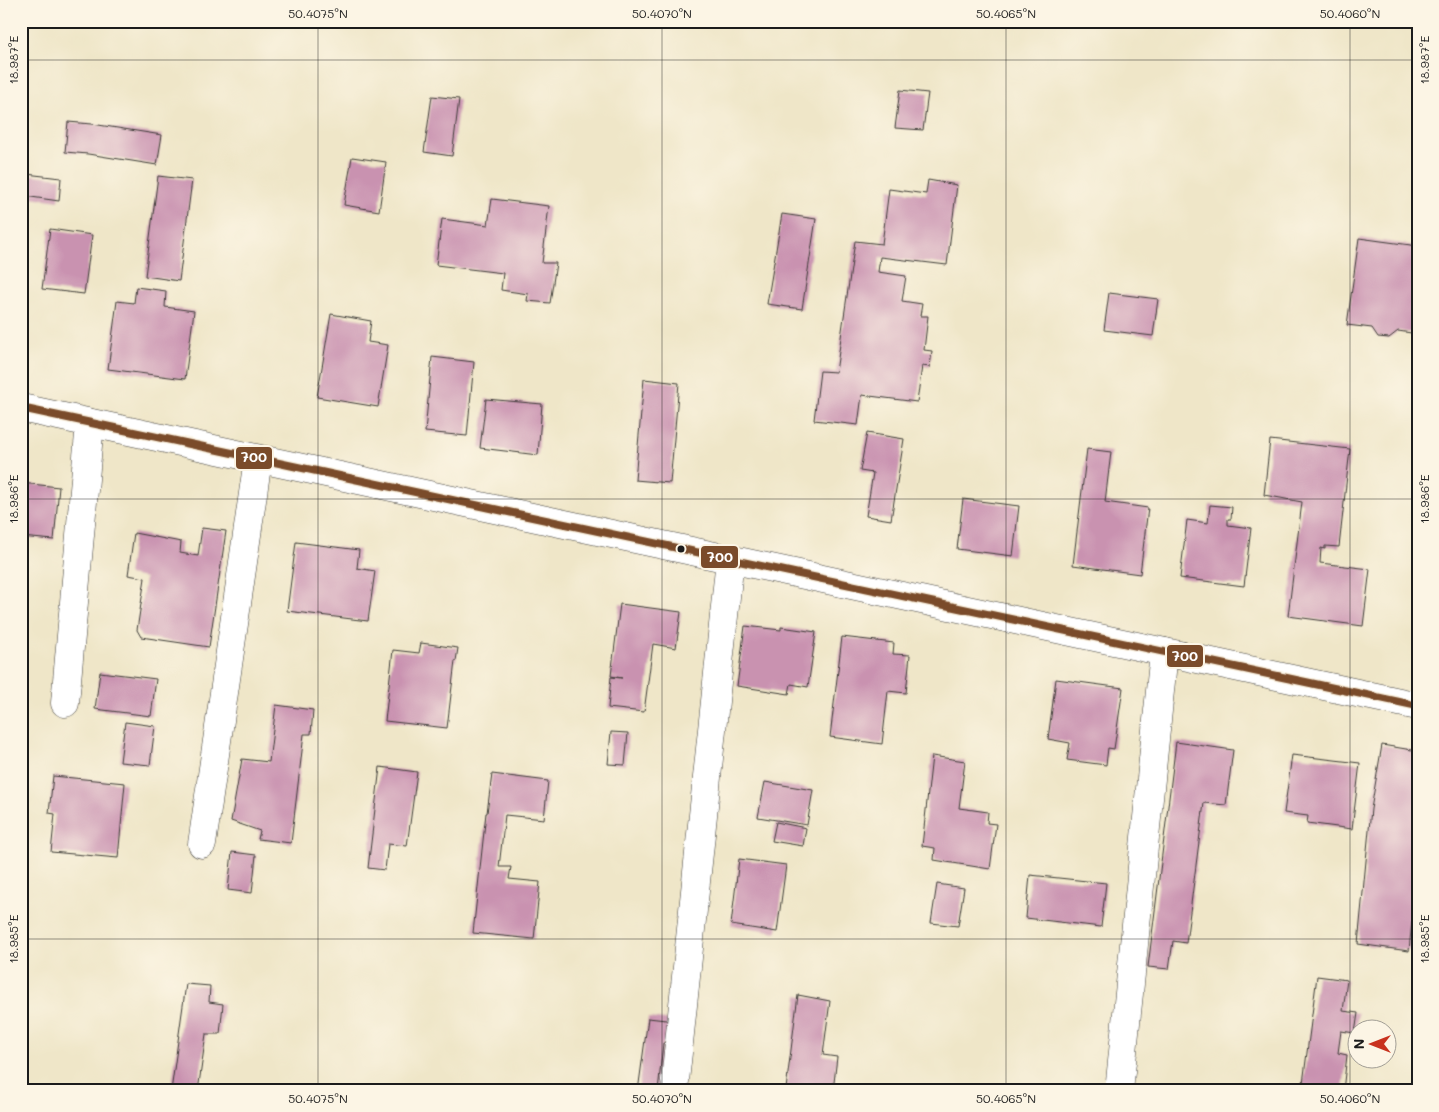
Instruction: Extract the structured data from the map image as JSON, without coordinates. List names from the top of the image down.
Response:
{
  "lines": ["transit line 700"],
  "north": "left",
  "coordinates": [
    "50.4075°N",
    "50.4070°N",
    "50.4065°N",
    "50.4060°N",
    "18.987°E",
    "18.986°E",
    "18.985°E"
  ]
}
